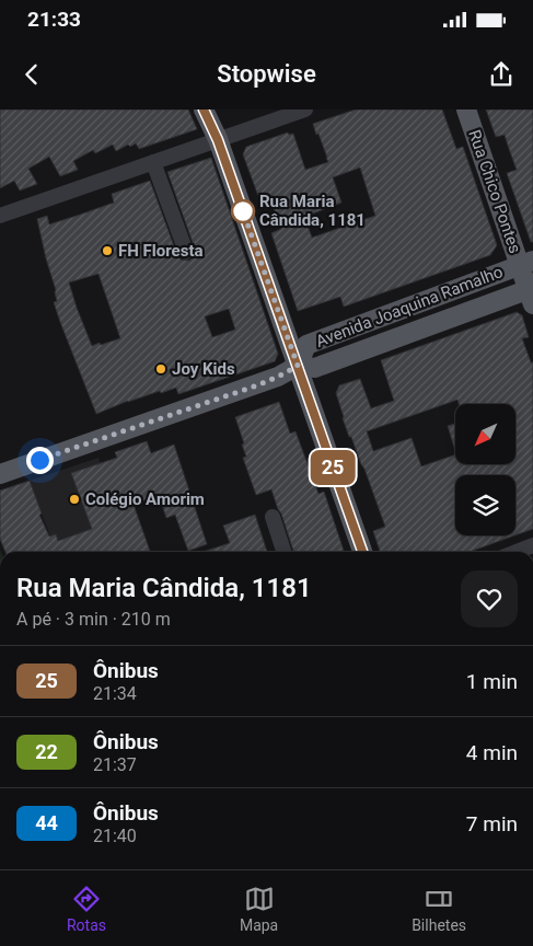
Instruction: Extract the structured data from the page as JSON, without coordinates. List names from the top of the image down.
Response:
{
  "streets": {
    "main road": ["Rua Chico Pontes", "Avenida Joaquina Ramalho"]
  },
  "crossings": [
    ["Rua Chico Pontes", "Avenida Joaquina Ramalho"]
  ],
  "places": [
    "Rua Maria Cândida, 1181",
    "FH Floresta",
    "Joy Kids",
    "Colégio Amorim"
  ],
  "lines": ["bus line 25"],
  "north": "bottom left",
  "page": {
    "status": "21:33",
    "header": "Stopwise",
    "on_map": "25",
    "heading": ["Rua Maria Cândida, 1181", "A pé · 3 min · 210 m"],
    "list": [
      {
        "mark": "25",
        "name": "Ônibus",
        "note": "21:34",
        "value": "1 min"
      },
      {
        "mark": "22",
        "name": "Ônibus",
        "note": "21:37",
        "value": "4 min"
      },
      {
        "mark": "44",
        "name": "Ônibus",
        "note": "21:40",
        "value": "7 min"
      }
    ],
    "tabs": ["Rotas", "Mapa", "Bilhetes"]
  }
}
